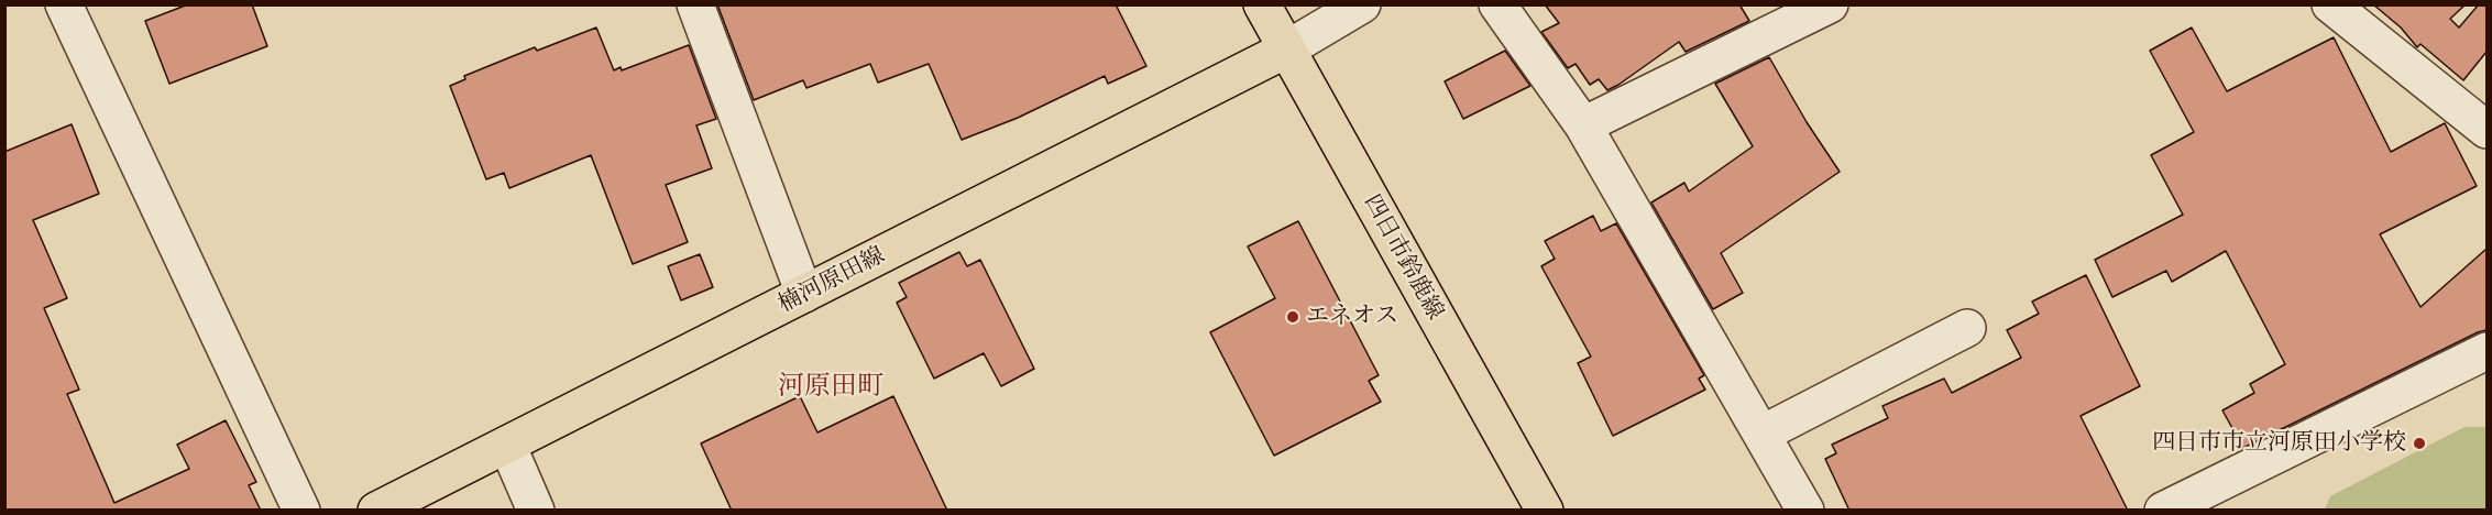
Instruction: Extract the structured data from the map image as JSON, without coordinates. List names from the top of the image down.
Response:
{
  "streets": {
    "main road": ["四日市鈴鹿線", "楠河原田線"]
  },
  "crossings": [
    ["四日市鈴鹿線", "楠河原田線"]
  ],
  "districts": ["河原田町"],
  "places": ["エネオス", "四日市市立河原田小学校"]
}
